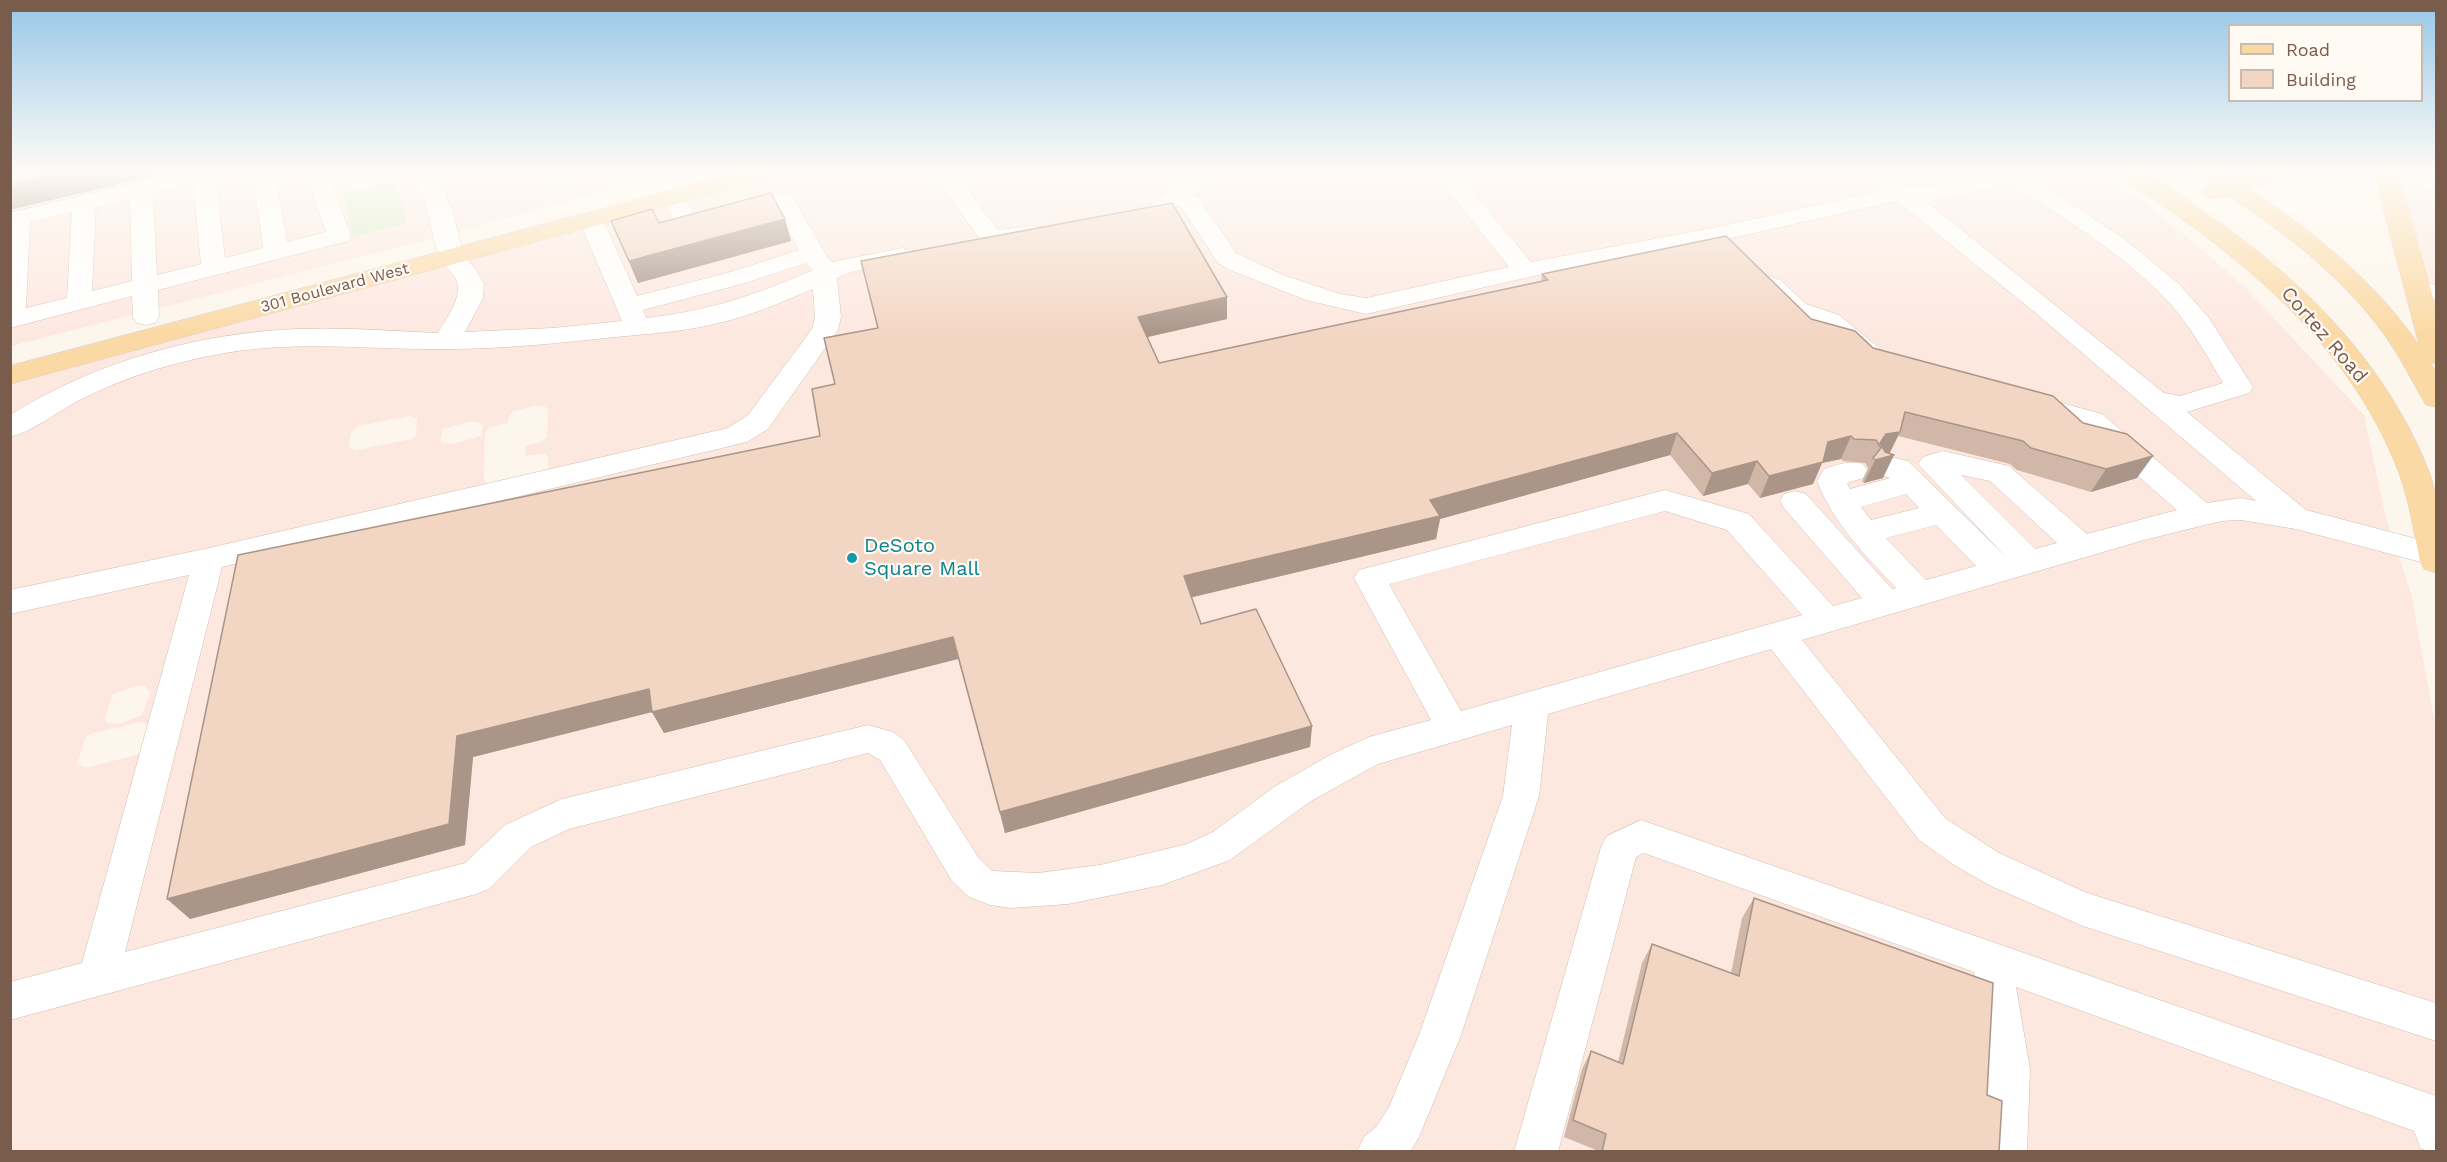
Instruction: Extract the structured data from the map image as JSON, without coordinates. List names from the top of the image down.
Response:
{
  "streets": {
    "main road": ["301 Boulevard West", "Cortez Road"]
  },
  "places": ["DeSoto Square Mall"],
  "legend": ["Road", "Building"]
}
